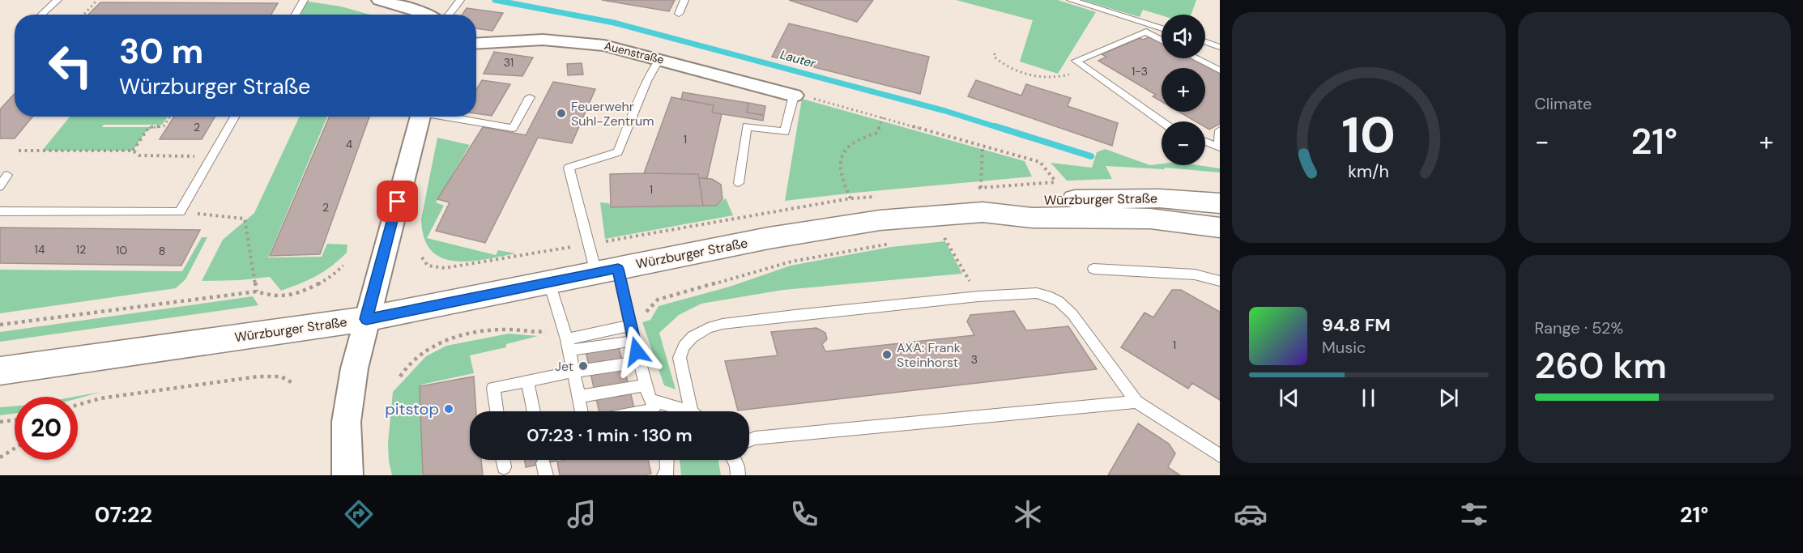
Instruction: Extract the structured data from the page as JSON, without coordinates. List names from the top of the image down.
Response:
{
  "streets": {
    "main road": ["Würzburger Straße"],
    "street": ["Auenstraße"]
  },
  "water": ["Lauter"],
  "places": [
    "Feuerwehr Suhl-Zentrum",
    "AXA: Frank Steinhorst",
    "Jet",
    "pitstop"
  ],
  "house_numbers": [
    "31",
    "1-3",
    "2",
    "1",
    "4",
    "1",
    "2",
    "14",
    "12",
    "10",
    "8",
    "1",
    "3"
  ],
  "page": {
    "tile": [
      "Climate",
      ["Range · 52%", "260 km"]
    ],
    "map_buttons": ["+", "−"],
    "turn": ["30 m", "Würzburger Straße"],
    "heat": ["−", "21°", "+"],
    "song": ["94.8 FM", "Music"],
    "limit": "20",
    "trip": "07:23 · 1 min · 130 m",
    "tabs": ["07:22", "21°"],
    "gauge": ["10", "km/h"]
  }
}
